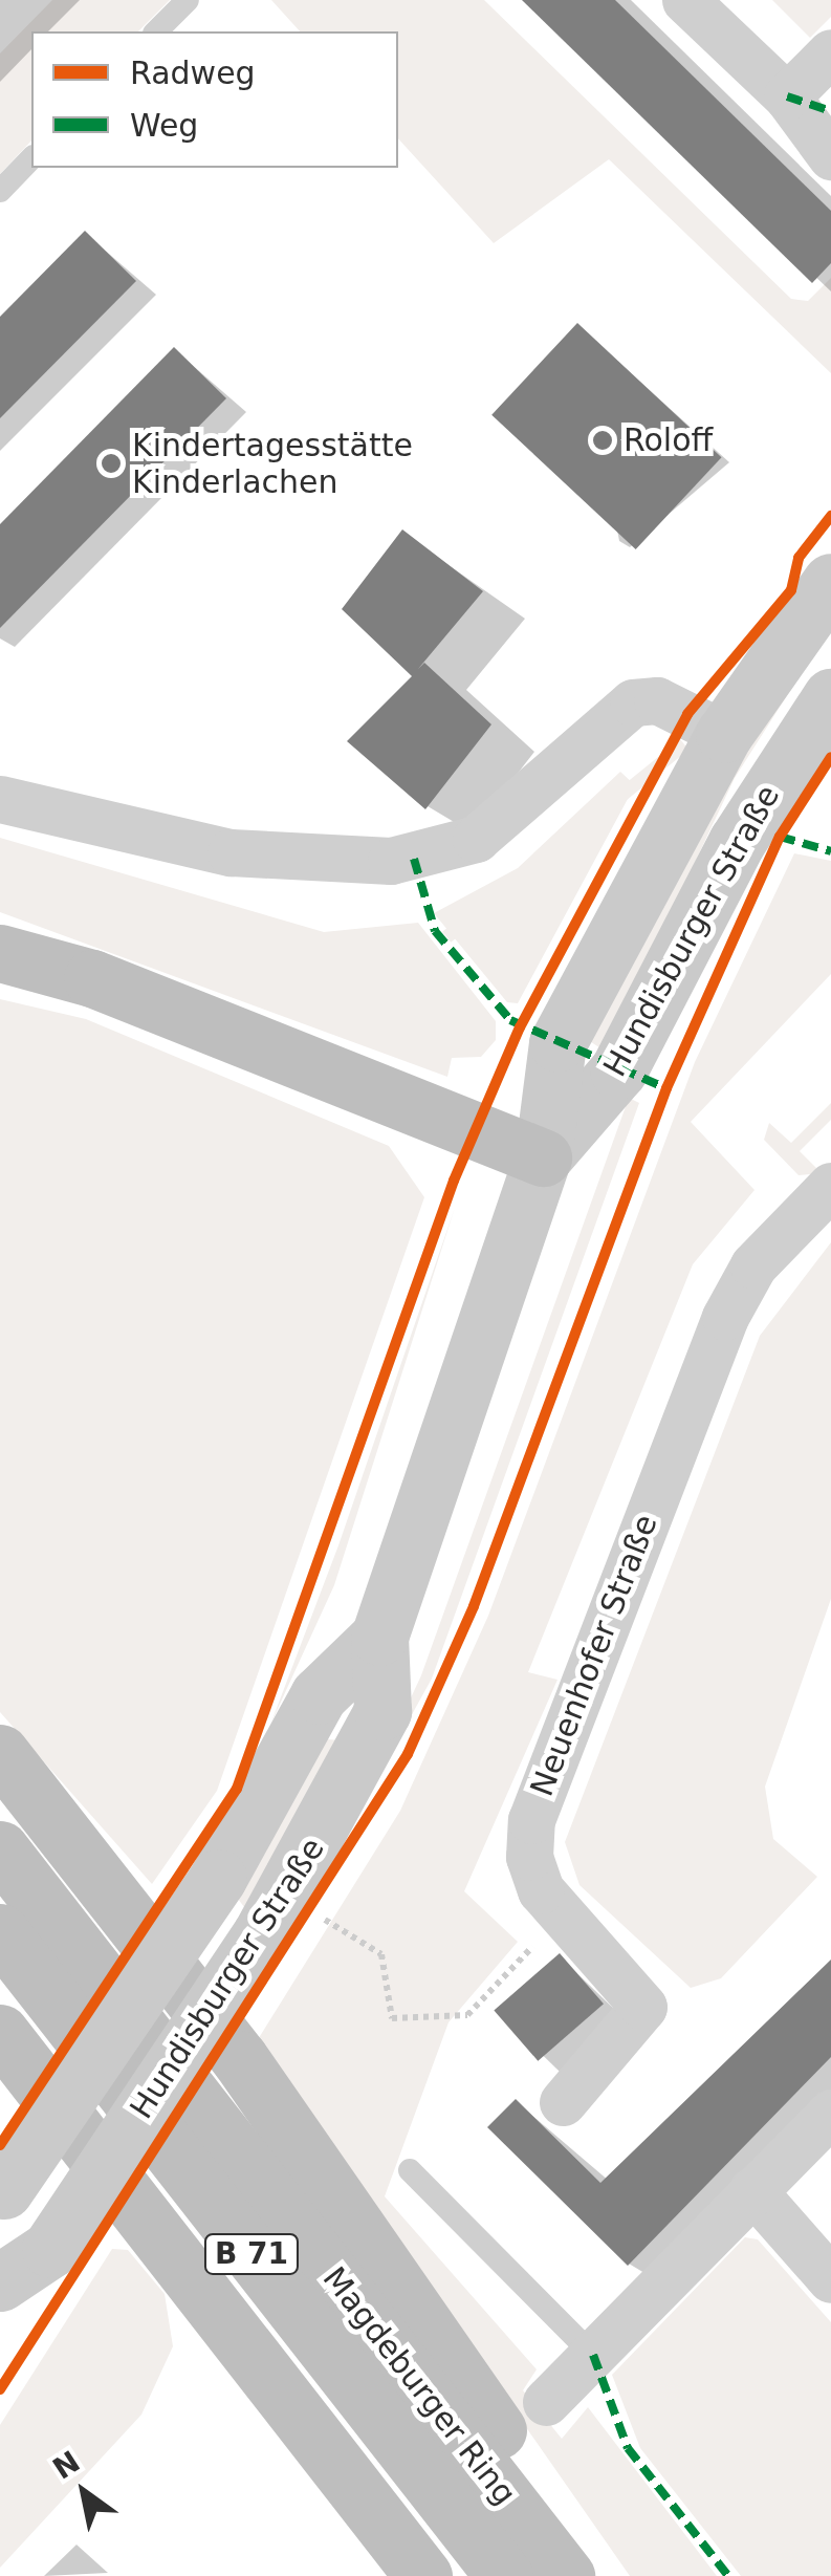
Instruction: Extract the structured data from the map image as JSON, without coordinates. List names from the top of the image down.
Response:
{
  "streets": {
    "highway": ["B 71", "Magdeburger Ring"],
    "main road": ["Hundisburger Straße"],
    "street": ["Neuenhofer Straße"]
  },
  "places": ["Roloff", "Kindertagesstätte Kinderlachen"],
  "legend": ["Radweg", "Weg"],
  "north": "top left"
}
